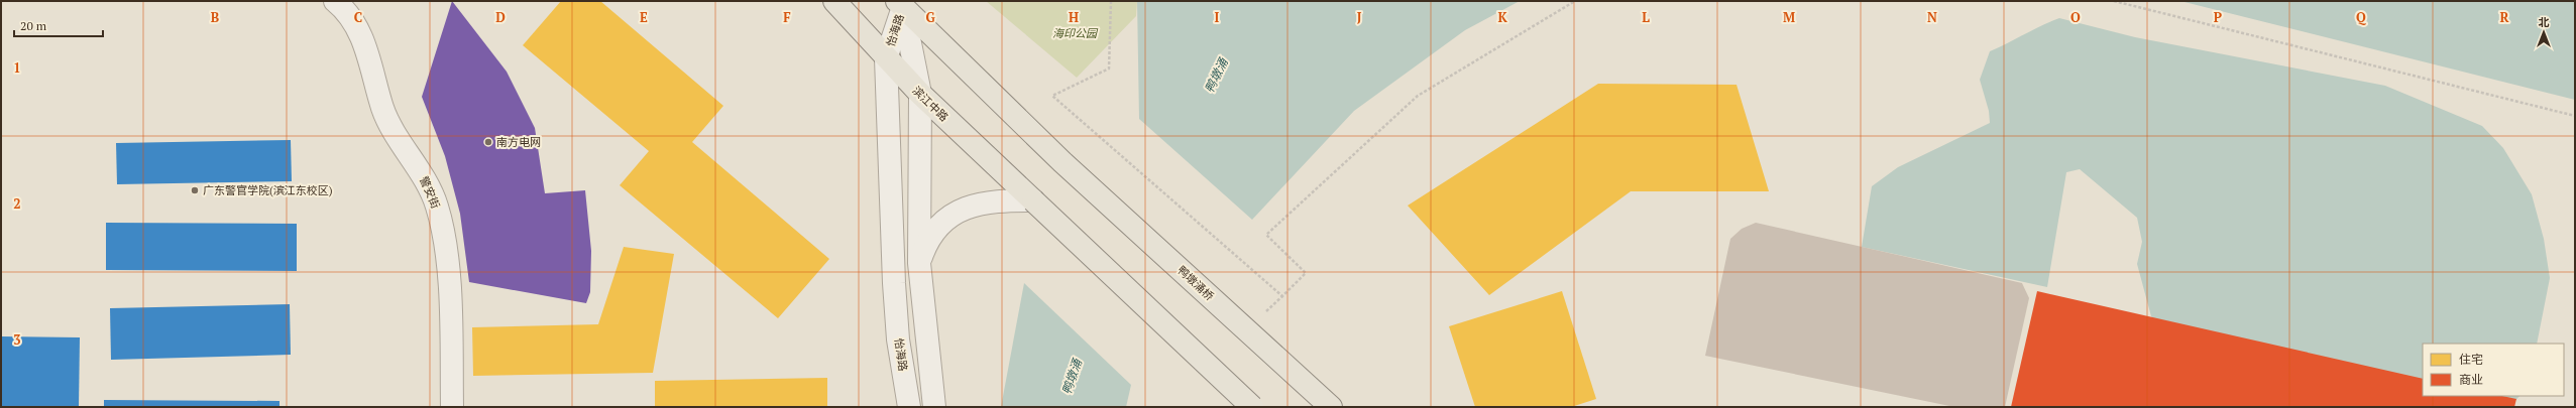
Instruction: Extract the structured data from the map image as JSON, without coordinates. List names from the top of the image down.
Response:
{
  "streets": {
    "main road": ["滨江中路", "鸭墩涌桥"],
    "street": ["怡海路", "警安街"]
  },
  "crossings": [
    ["怡海路", "滨江中路"],
    ["怡海路", "鸭墩涌桥"]
  ],
  "water": ["鸭墩涌"],
  "parks": ["海印公园"],
  "places": ["南方电网", "广东警官学院(滨江东校区)"],
  "legend": ["住宅", "商业"],
  "scale_bar": "20 m",
  "north": "top",
  "grid": {
    "columns": [
      "B",
      "C",
      "D",
      "E",
      "F",
      "G",
      "H",
      "I",
      "J",
      "K",
      "L",
      "M",
      "N",
      "O",
      "P",
      "Q",
      "R"
    ],
    "rows": ["1", "2", "3"]
  }
}
